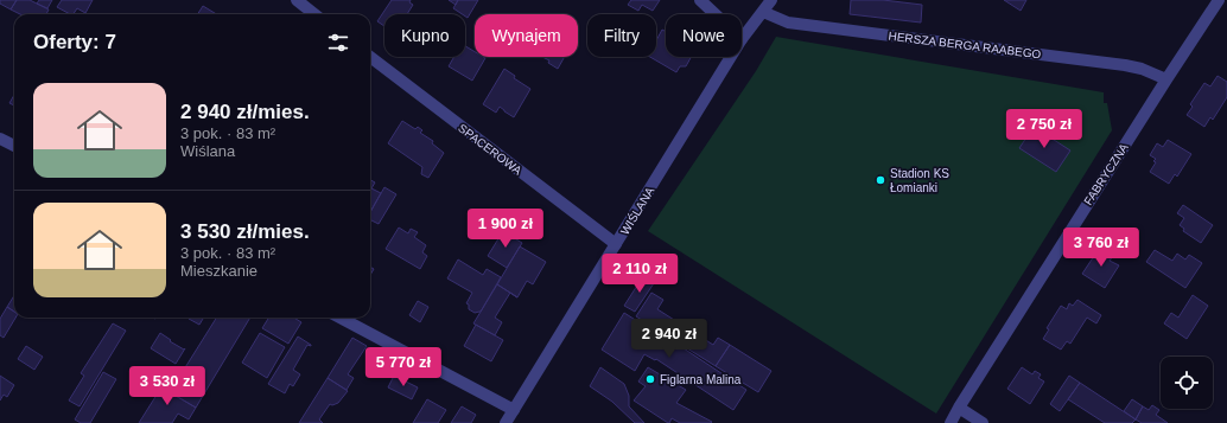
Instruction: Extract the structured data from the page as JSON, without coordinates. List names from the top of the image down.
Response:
{
  "streets": {
    "street": [
      "HERSZA BERGA RAABEGO",
      "SPACEROWA",
      "FABRYCZNA",
      "WIŚLANA"
    ]
  },
  "crossings": [
    ["HERSZA BERGA RAABEGO", "FABRYCZNA"],
    ["HERSZA BERGA RAABEGO", "WIŚLANA"],
    ["SPACEROWA", "WIŚLANA"]
  ],
  "places": ["Stadion KS Łomianki", "Figlarna Malina"],
  "page": {
    "chip": [
      "Kupno",
      "Wynajem",
      "Filtry",
      "Nowe"
    ],
    "heading": "Oferty: 7",
    "list": [
      {
        "name": "2 940 zł/mies.",
        "note": "3 pok. · 83 m² · Wiślana"
      },
      {
        "name": "3 530 zł/mies.",
        "note": "3 pok. · 83 m² · Mieszkanie"
      }
    ],
    "price": [
      "2 750 zł",
      "1 900 zł",
      "3 760 zł",
      "2 110 zł",
      "2 940 zł",
      "5 770 zł",
      "3 530 zł"
    ]
  }
}
